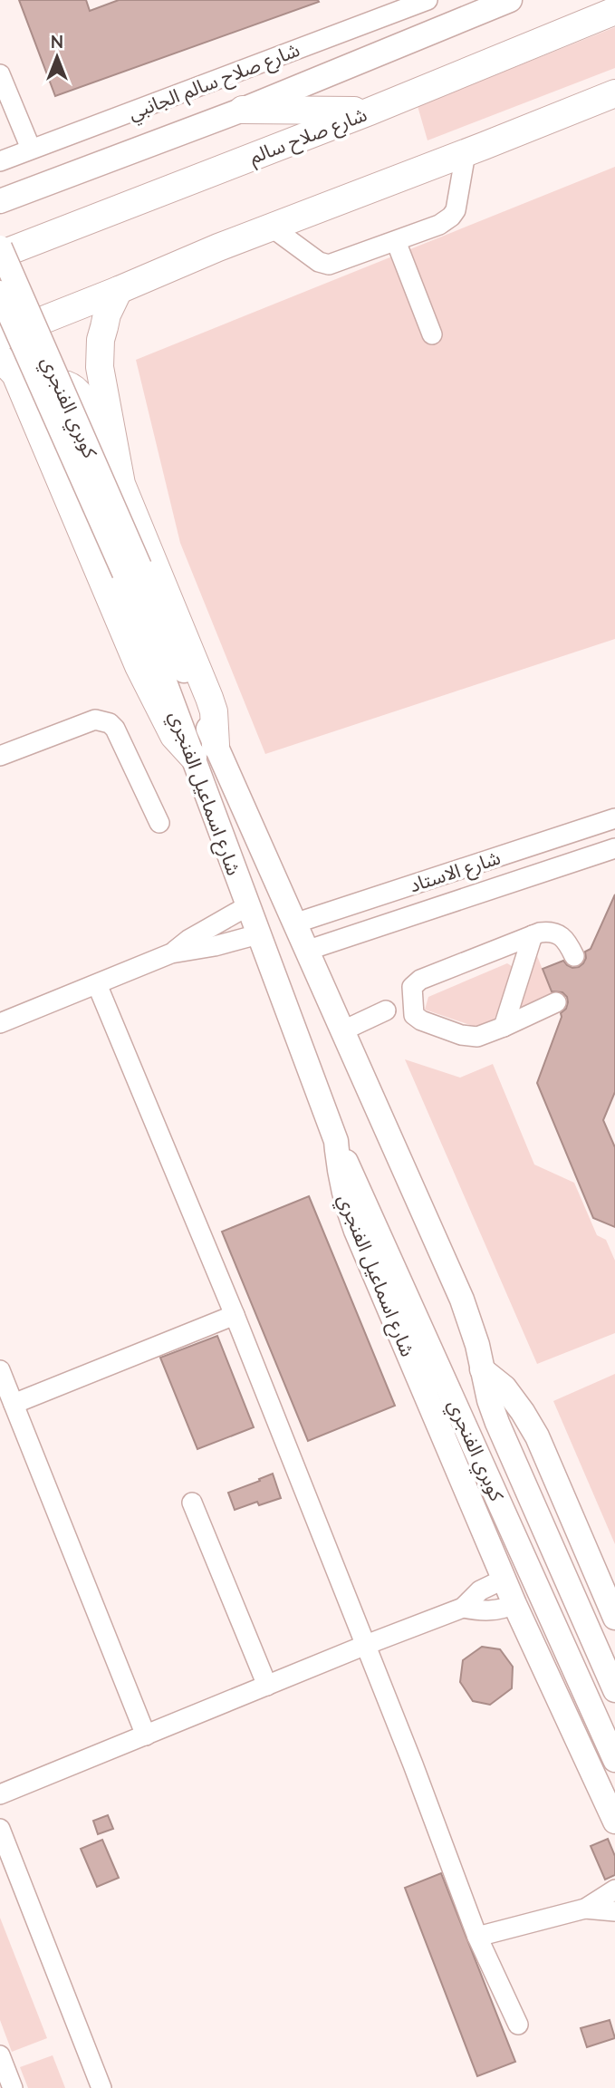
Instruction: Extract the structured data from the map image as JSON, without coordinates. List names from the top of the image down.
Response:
{
  "streets": {
    "highway": ["شارع صلاح سالم"],
    "main road": ["كوبري الفنجري", "شارع اسماعيل الفنجري"],
    "street": ["شارع صلاح سالم الجانبي", "شارع الاستاد"]
  },
  "crossings": [
    ["كوبري الفنجري", "شارع اسماعيل الفنجري"],
    ["شارع اسماعيل الفنجري", "شارع الاستاد"]
  ],
  "north": "top"
}
